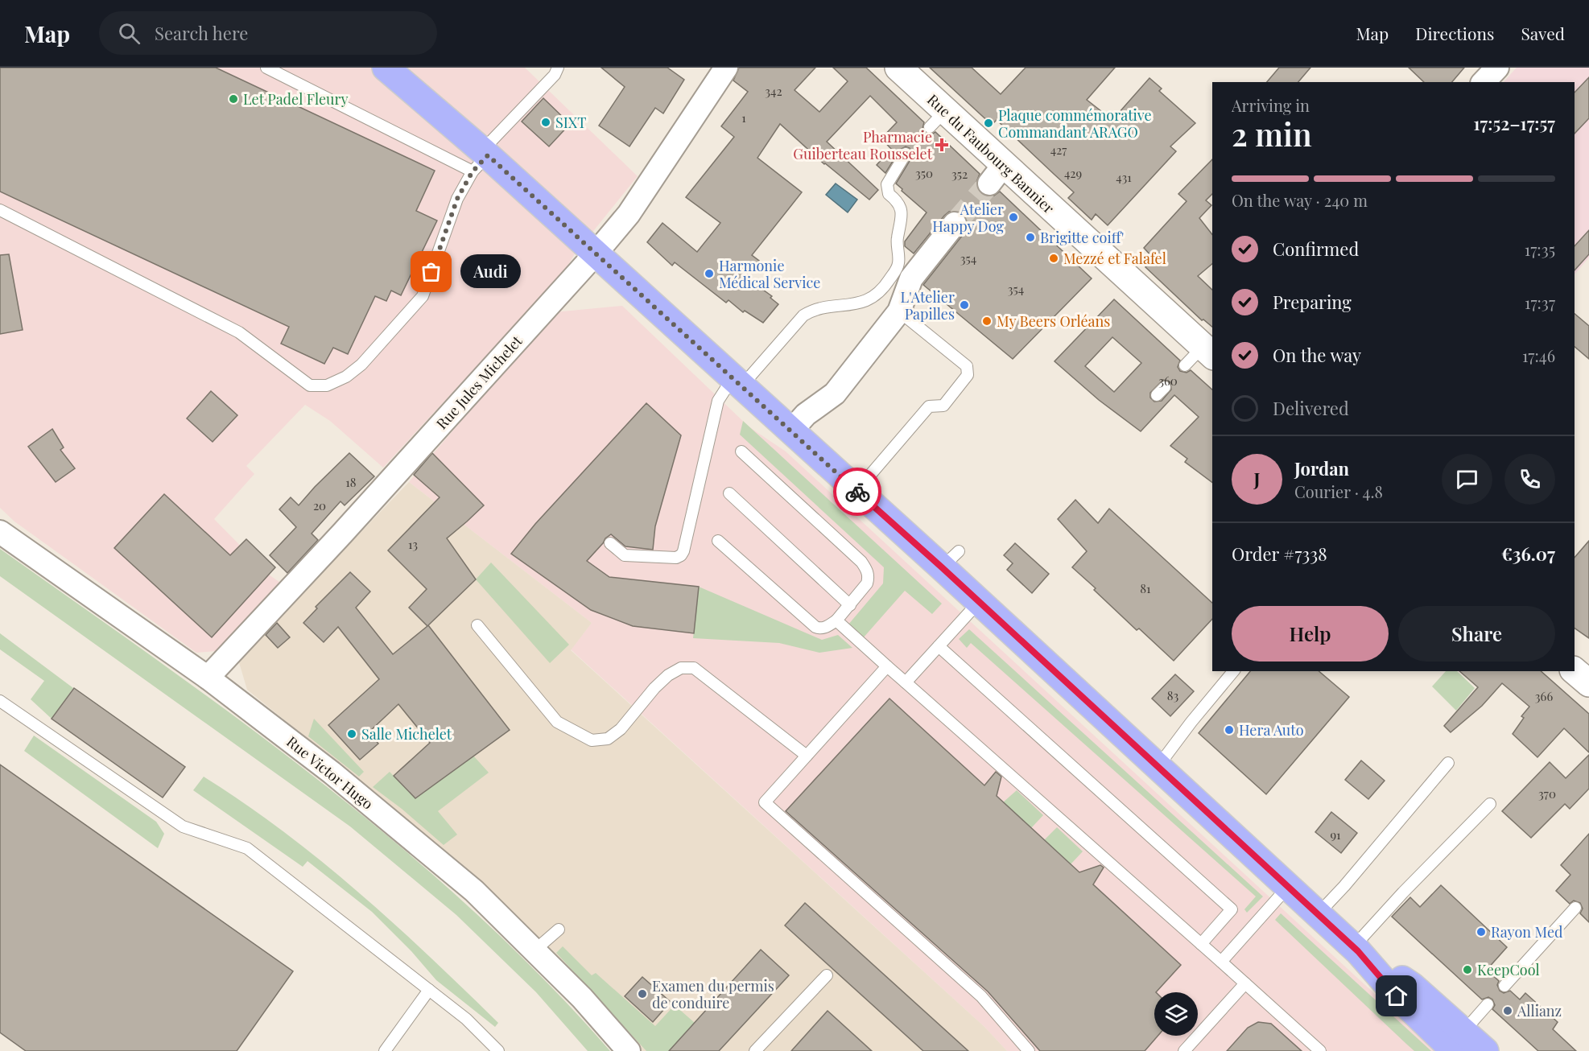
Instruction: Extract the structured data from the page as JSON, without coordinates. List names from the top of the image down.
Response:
{
  "streets": {
    "main road": ["Rue du Faubourg Bannier"],
    "street": ["Rue Jules Michelet", "Rue Victor Hugo"]
  },
  "crossings": [
    ["Rue Jules Michelet", "Rue Victor Hugo"]
  ],
  "places": {
    "other": [
      "Let Padel Fleury",
      "SIXT",
      "Plaque commémorative Commandant ARAGO",
      "Atelier Happy Dog",
      "Brigitte coiff'",
      "Mezzé et Falafel",
      "Audi",
      "Harmonie Médical Service",
      "L'Atelier Papilles",
      "My Beers Orléans",
      "Hera Auto",
      "Salle Michelet",
      "Rayon Med",
      "KeepCool",
      "Examen du permis de conduire",
      "Allianz"
    ],
    "health": ["Pharmacie Guiberteau Rousselet"]
  },
  "house_numbers": [
    "342",
    "1",
    "427",
    "350",
    "429",
    "352",
    "431",
    "354",
    "354",
    "360",
    "18",
    "20",
    "13",
    "81",
    "83",
    "366",
    "370",
    "91"
  ],
  "page": {
    "header": "Map",
    "search": "Search here",
    "nav": ["Map", "Directions", "Saved"],
    "heading": ["2 min", "Arriving in", "17:52–17:57"],
    "panel": [
      "Jordan",
      "Courier · 4.8",
      "Order #7338",
      "€36.07"
    ],
    "bar": "On the way · 240 m",
    "list": [
      ["Confirmed", "17:35"],
      ["Preparing", "17:37"],
      ["On the way", "17:46"],
      "Delivered"
    ],
    "bubble": "Audi",
    "round": "J",
    "buttons": ["Help", "Share"]
  }
}
